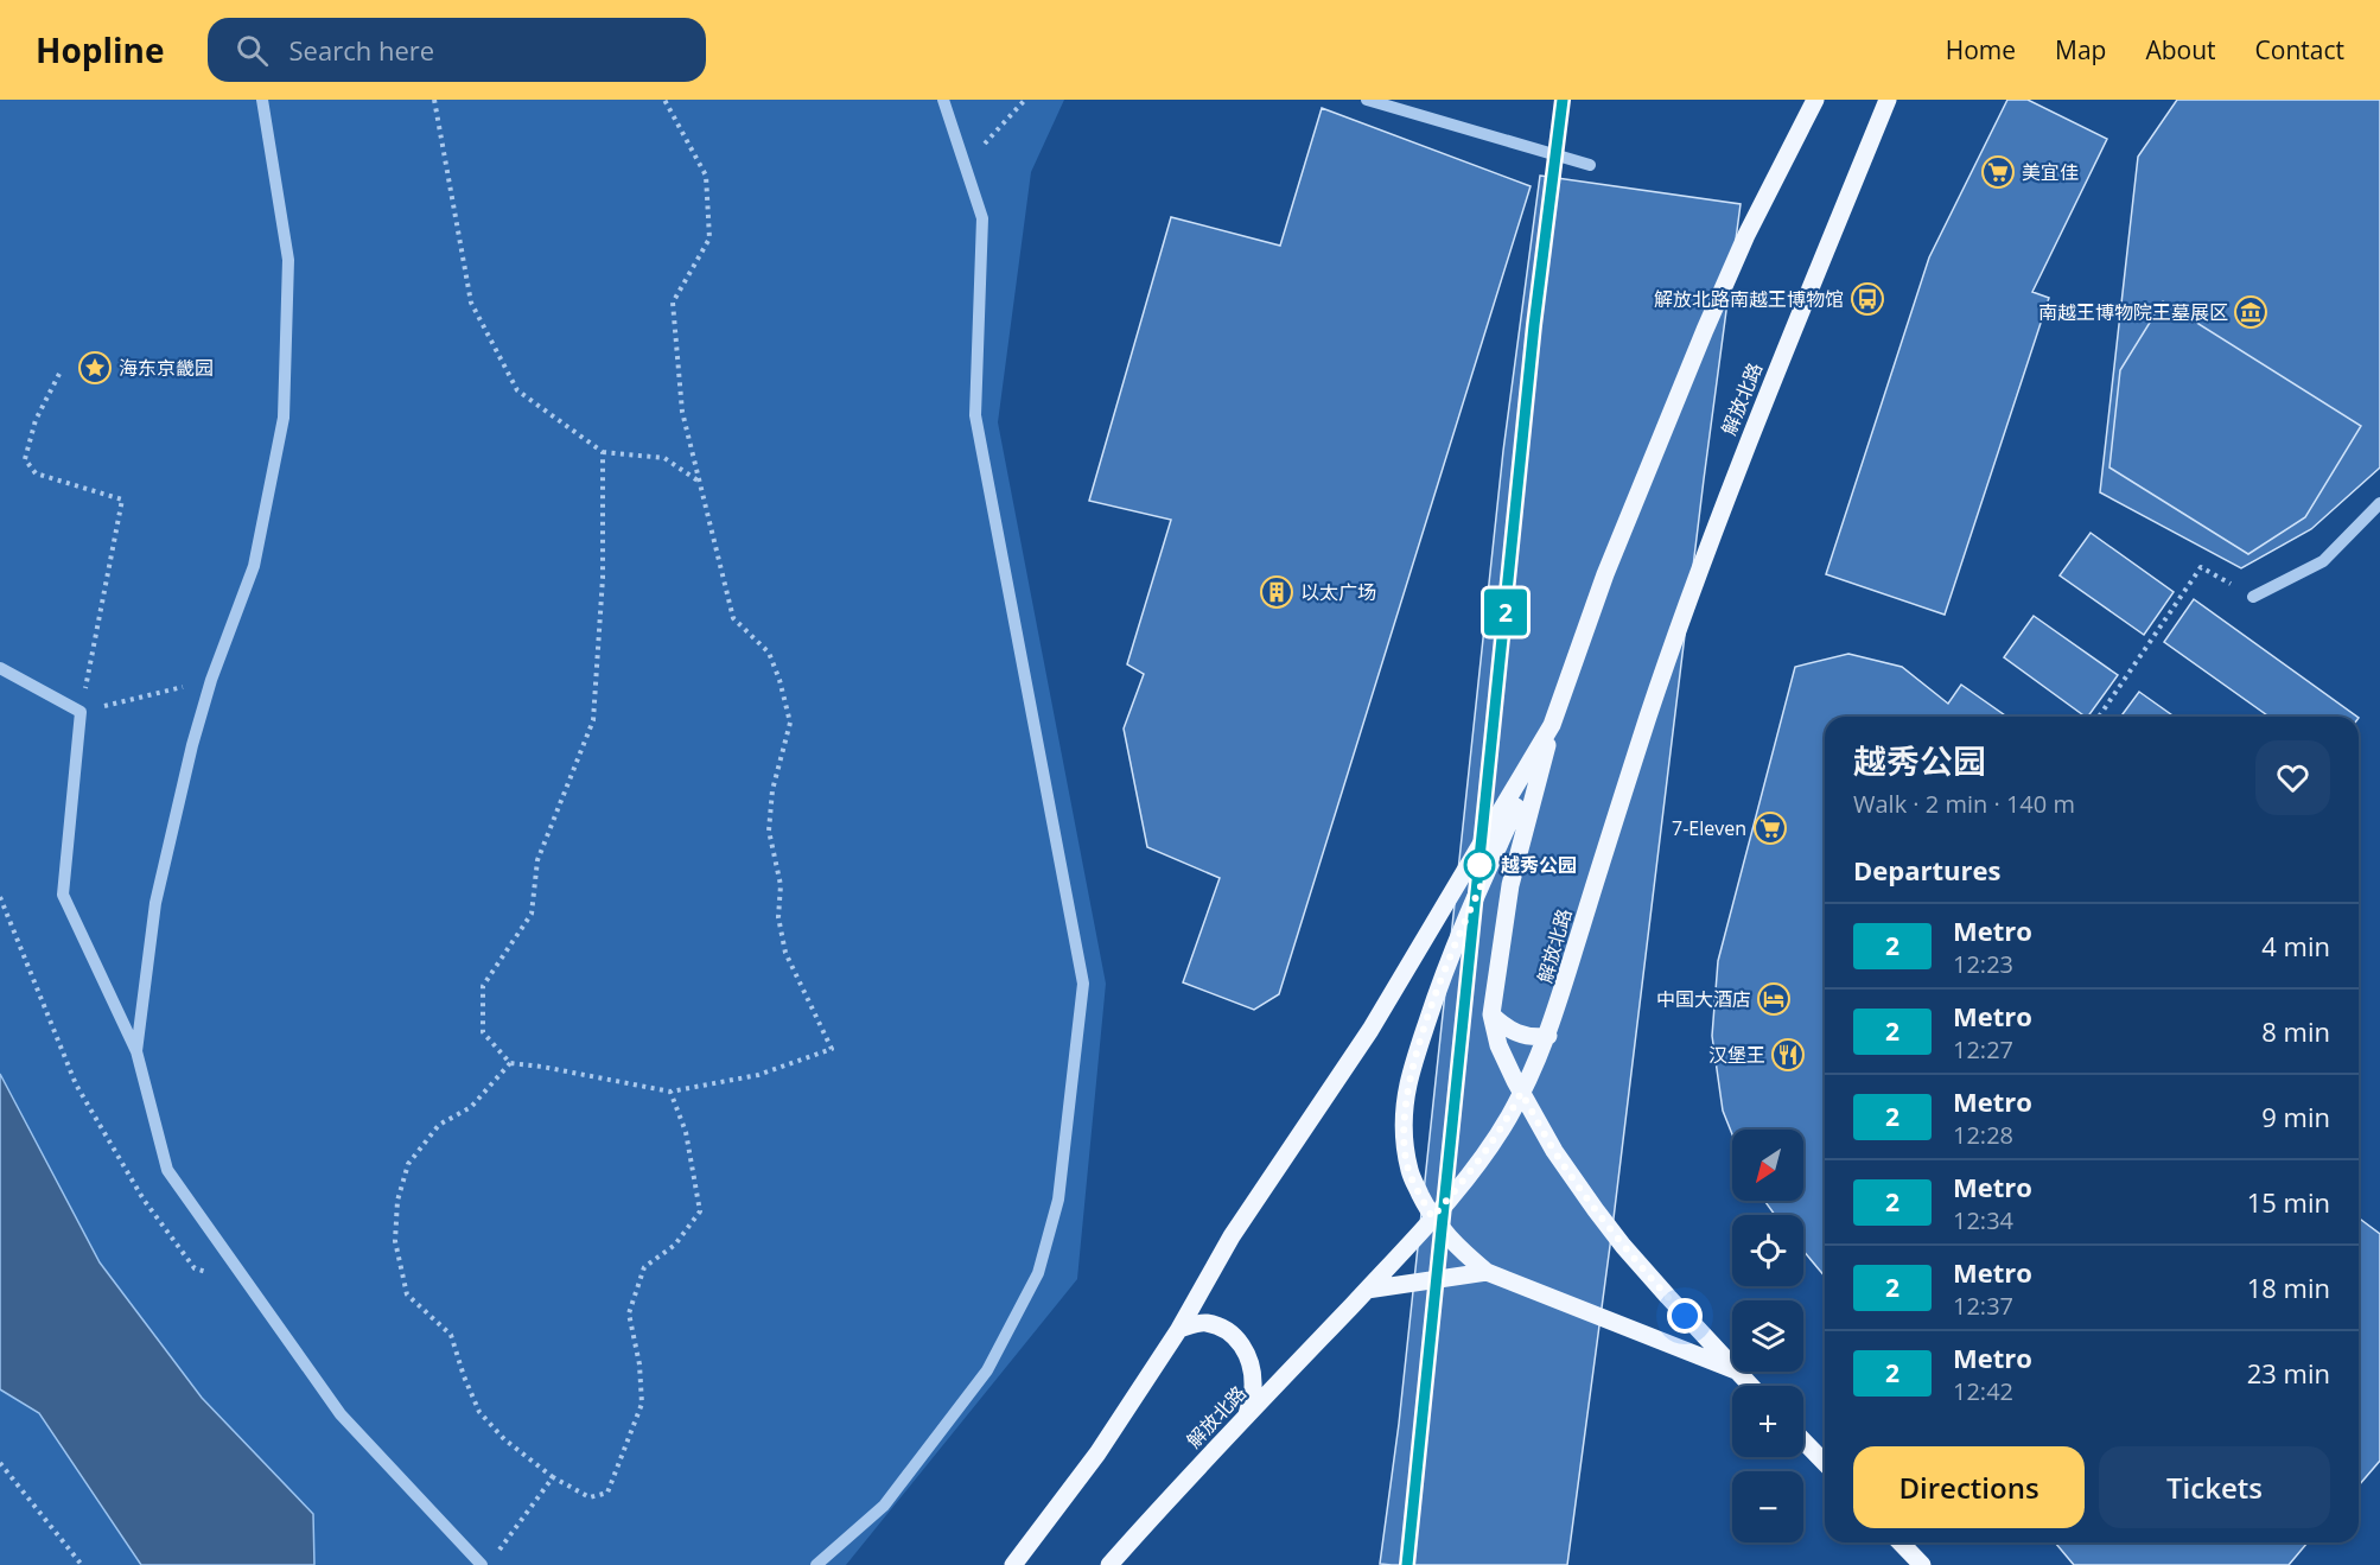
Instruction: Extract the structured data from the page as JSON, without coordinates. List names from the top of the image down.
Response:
{
  "streets": {
    "main road": ["解放北路"]
  },
  "places": {
    "supermarket": ["美宜佳", "7-Eleven"],
    "bus stop": ["解放北路南越王博物馆"],
    "museum": ["南越王博物院王墓展区"],
    "place": ["海东京畿园"],
    "building": ["以太广场"],
    "other": ["越秀公园"],
    "hotel": ["中国大酒店"],
    "restaurant": ["汉堡王"]
  },
  "lines": ["metro line 2"],
  "north": "bottom left",
  "page": {
    "header": "Hopline",
    "search": "Search here",
    "nav": [
      "Home",
      "Map",
      "About",
      "Contact"
    ],
    "on_map": "2",
    "heading": [
      ["越秀公园", "Walk · 2 min · 140 m"],
      "Departures"
    ],
    "list": [
      {
        "mark": "2",
        "name": "Metro",
        "note": "12:23",
        "value": "4 min"
      },
      {
        "mark": "2",
        "name": "Metro",
        "note": "12:27",
        "value": "8 min"
      },
      {
        "mark": "2",
        "name": "Metro",
        "note": "12:28",
        "value": "9 min"
      },
      {
        "mark": "2",
        "name": "Metro",
        "note": "12:34",
        "value": "15 min"
      },
      {
        "mark": "2",
        "name": "Metro",
        "note": "12:37",
        "value": "18 min"
      },
      {
        "mark": "2",
        "name": "Metro",
        "note": "12:42",
        "value": "23 min"
      }
    ],
    "map_buttons": ["+", "−"],
    "buttons": ["Directions", "Tickets"]
  }
}
